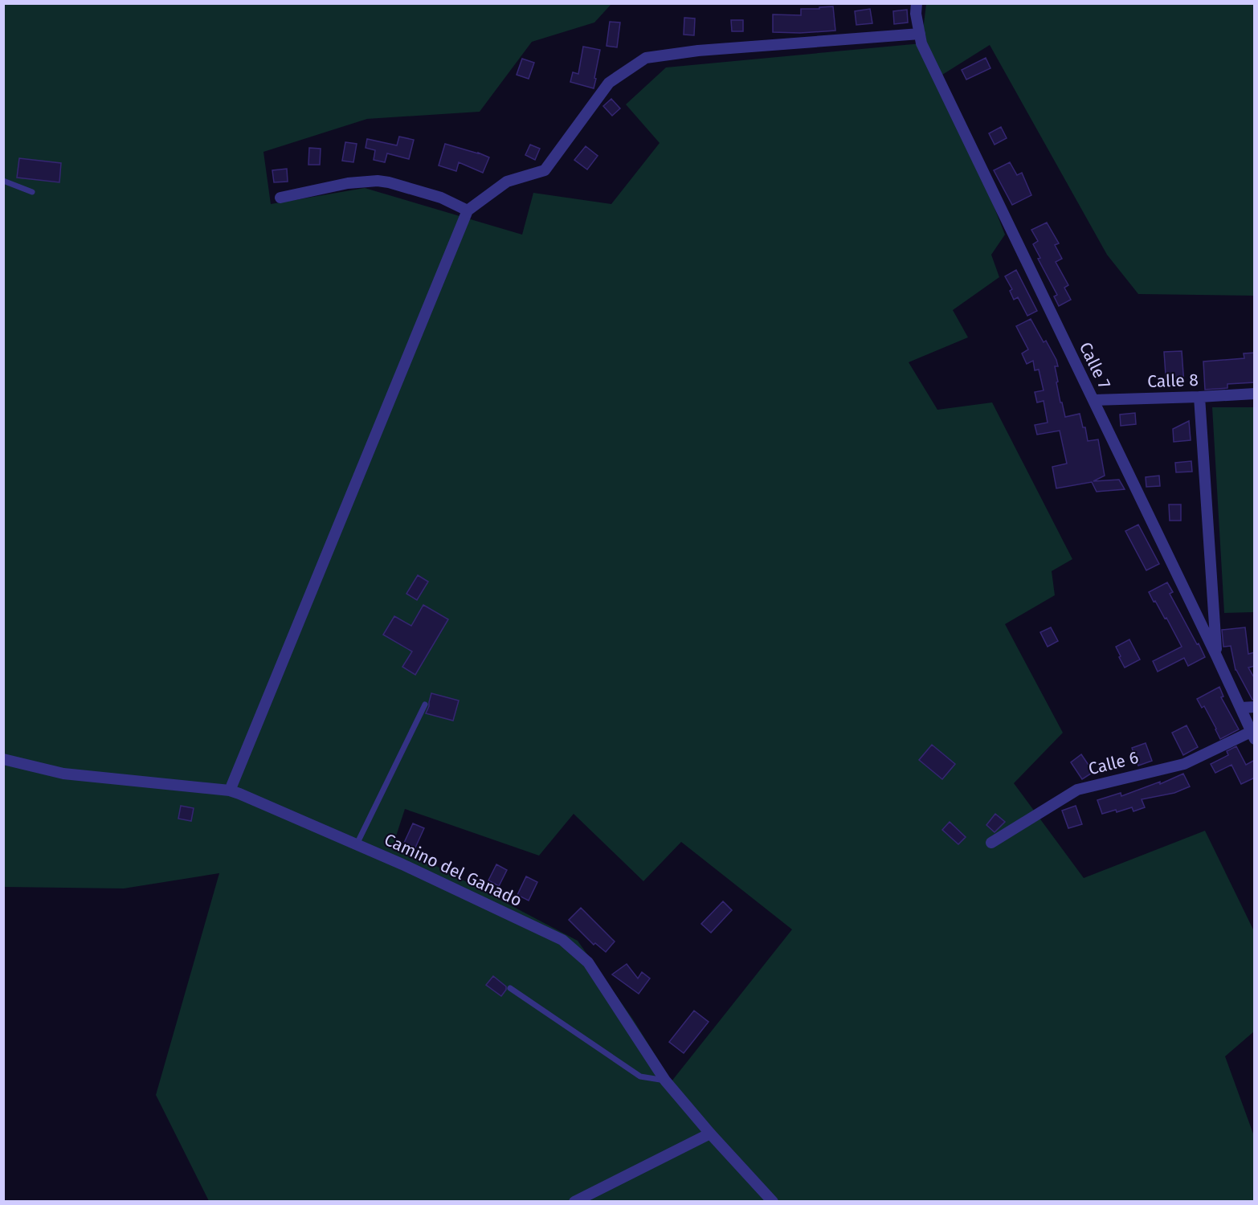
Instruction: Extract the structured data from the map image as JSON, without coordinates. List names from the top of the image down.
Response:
{
  "streets": {
    "street": [
      "Calle 7",
      "Calle 8",
      "Calle 6",
      "Camino del Ganado"
    ]
  },
  "crossings": [
    ["Calle 7", "Calle 8"],
    ["Calle 7", "Calle 6"]
  ]
}
